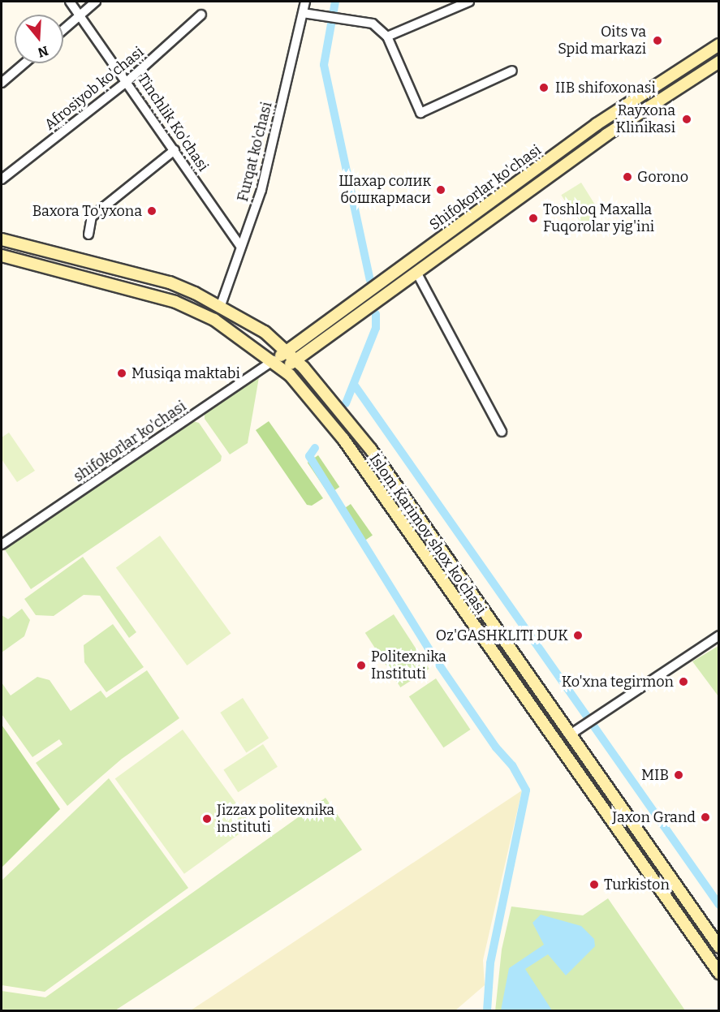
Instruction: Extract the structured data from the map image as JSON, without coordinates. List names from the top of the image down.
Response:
{
  "streets": {
    "main road": ["Shifokorlar ko'chasi", "Islom Karimov shox ko'chasi"],
    "street": [
      "Afrosiyob ko'chasi",
      "Tinchlik Ko'chasi",
      "Furqat ko'chasi",
      "shifokorlar ko'chasi"
    ]
  },
  "crossings": [
    ["Afrosiyob ko'chasi", "Tinchlik Ko'chasi"],
    ["Tinchlik Ko'chasi", "Furqat ko'chasi"],
    ["Furqat ko'chasi", "Islom Karimov shox ko'chasi"],
    ["Shifokorlar ko'chasi", "shifokorlar ko'chasi"],
    ["Shifokorlar ko'chasi", "Islom Karimov shox ko'chasi"],
    ["shifokorlar ko'chasi", "Islom Karimov shox ko'chasi"]
  ],
  "places": [
    "Oits va Spid markazi",
    "IIB shifoxonasi",
    "Rayxona Klinikasi",
    "Gorono",
    "Шахар солик бошкармаси",
    "Baxora To'yxona",
    "Toshloq Maxalla Fuqorolar yig'ini",
    "Musiqa maktabi",
    "Oz'GASHKLITI DUK",
    "Politexnika Instituti",
    "Ko'xna tegirmon",
    "MIB",
    "Jaxon Grand",
    "Jizzax politexnika instituti",
    "Turkiston"
  ],
  "north": "bottom"
}
